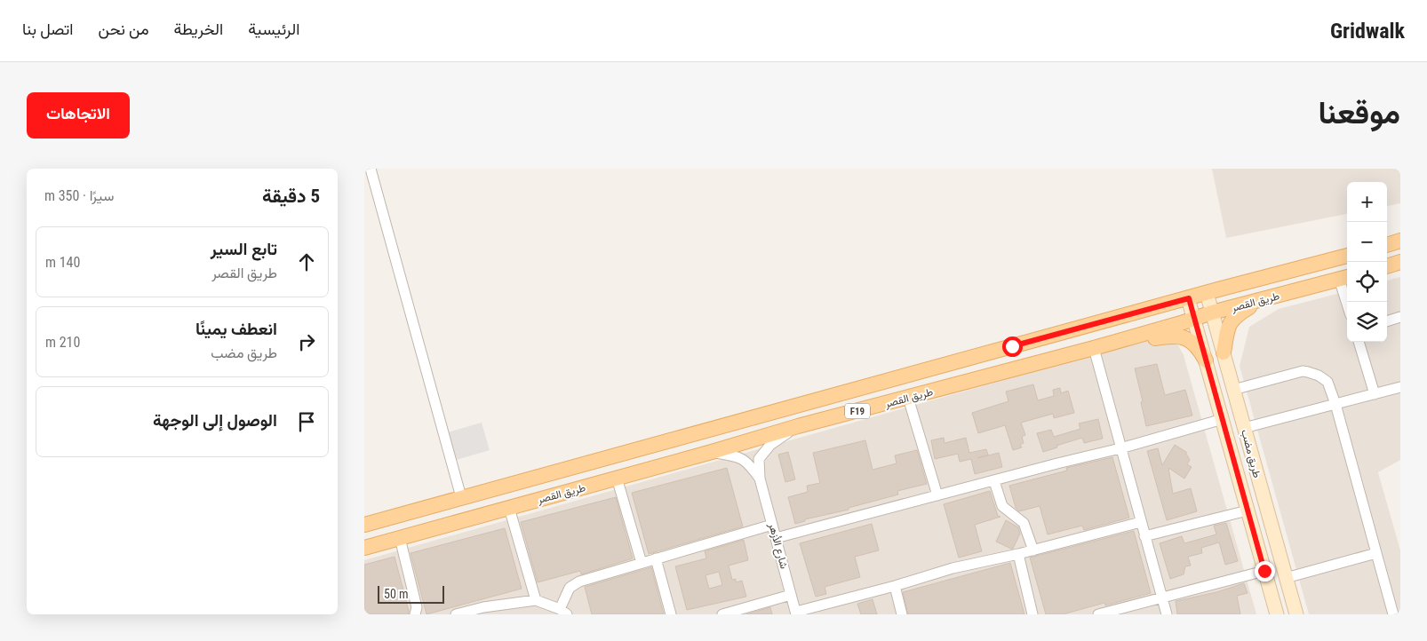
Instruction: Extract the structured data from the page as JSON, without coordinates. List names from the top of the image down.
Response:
{
  "streets": {
    "main road": ["طريق القصر", "F19", "طريق مضب"],
    "street": ["شارع الأزهر"]
  },
  "crossings": [
    ["طريق القصر", "طريق مضب"],
    ["طريق القصر", "شارع الأزهر"]
  ],
  "scale_bar": "50 m",
  "page": {
    "header": "Gridwalk",
    "nav": [
      "الرئيسية",
      "الخريطة",
      "من نحن",
      "اتصل بنا"
    ],
    "title": "موقعنا",
    "buttons": "الاتجاهات",
    "heading": ["5 دقيقة", "سيرًا · 350 m"],
    "map_buttons": ["+", "−"],
    "list": [
      ["تابع السير", "طريق القصر", "140 m"],
      ["انعطف يمينًا", "طريق مضب", "210 m"],
      "الوصول إلى الوجهة"
    ],
    "scale": "50 m"
  }
}
